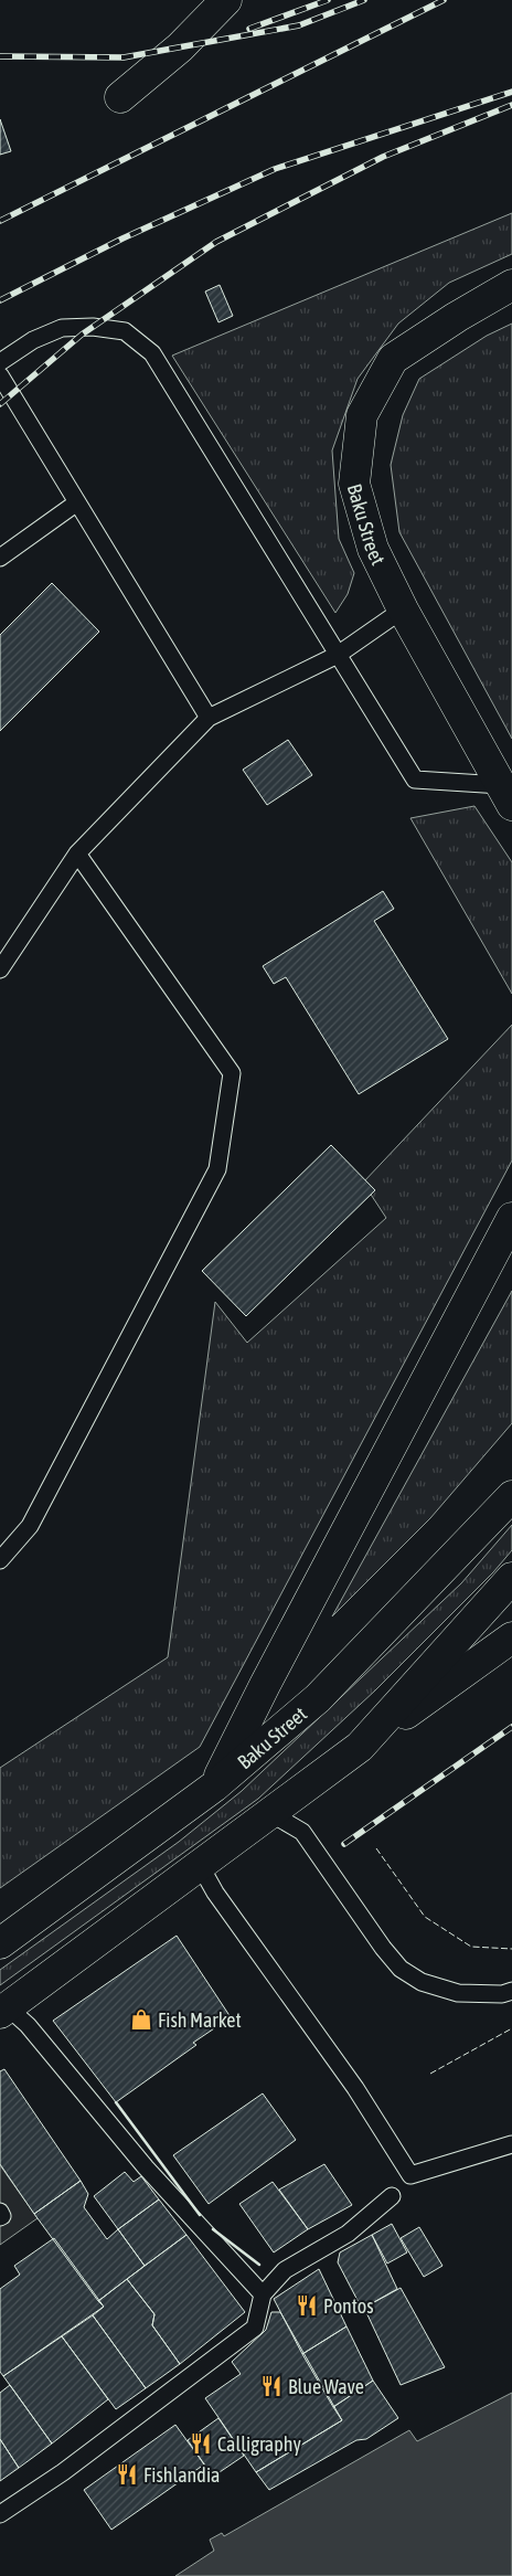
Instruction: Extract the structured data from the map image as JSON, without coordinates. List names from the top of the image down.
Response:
{
  "streets": {
    "main road": ["Baku Street"]
  },
  "places": {
    "shop": ["Fish Market"],
    "restaurant": [
      "Pontos",
      "Blue Wave",
      "Calligraphy",
      "Fishlandia"
    ]
  }
}
